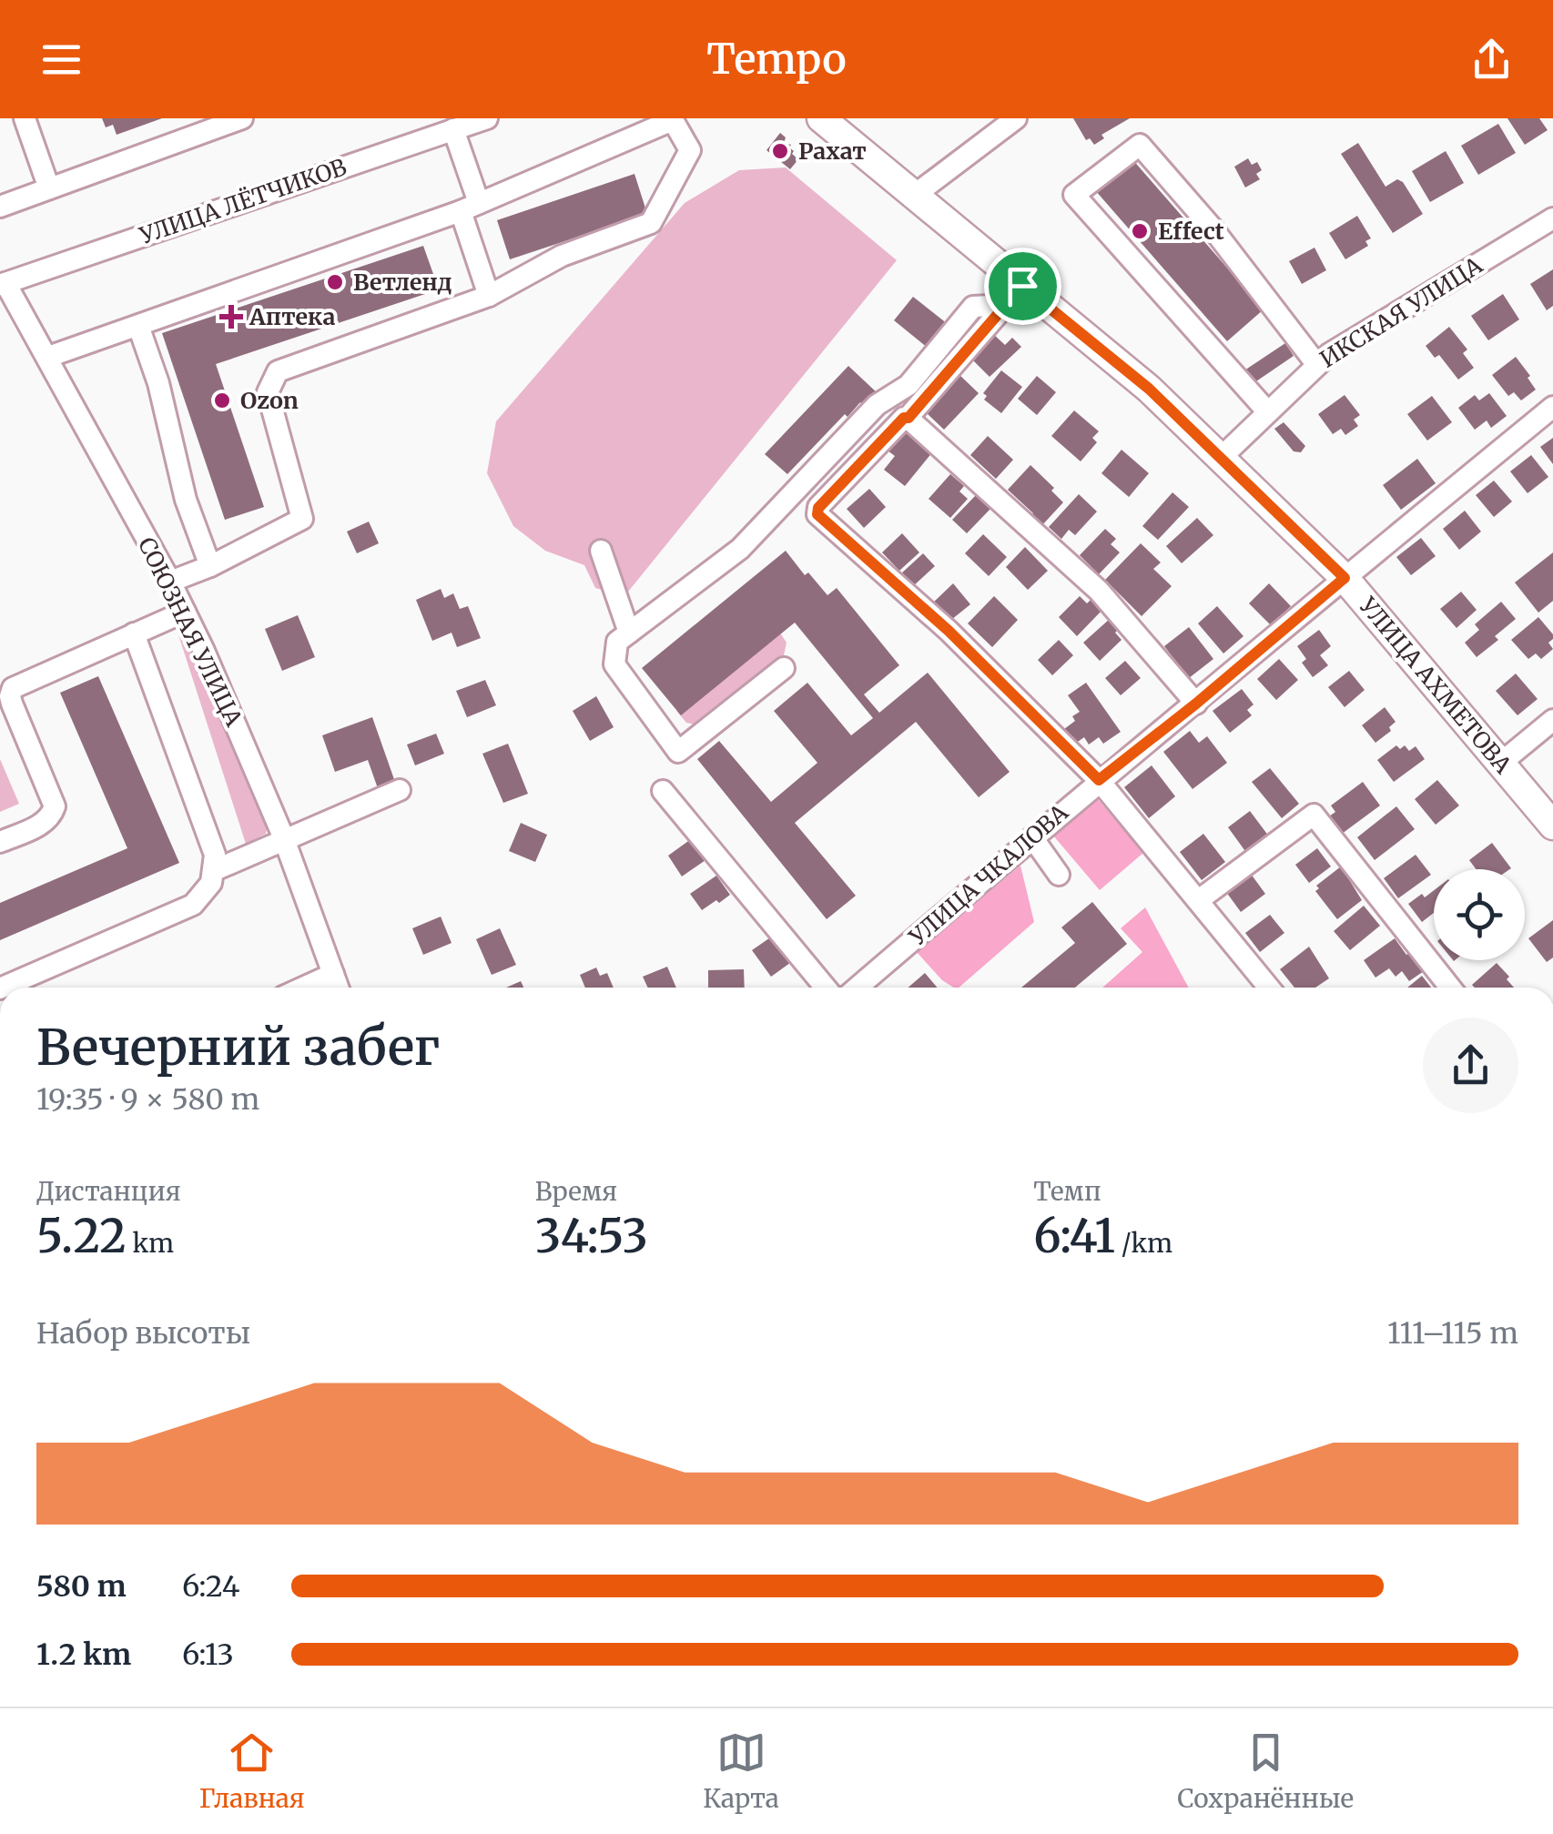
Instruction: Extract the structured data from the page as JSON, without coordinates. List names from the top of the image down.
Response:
{
  "streets": {
    "main road": ["УЛИЦА АХМЕТОВА"],
    "street": [
      "УЛИЦА ЛЁТЧИКОВ",
      "ИКСКАЯ УЛИЦА",
      "СОЮЗНАЯ УЛИЦА",
      "УЛИЦА ЧКАЛОВА"
    ]
  },
  "crossings": [
    ["УЛИЦА ЛЁТЧИКОВ", "СОЮЗНАЯ УЛИЦА"],
    ["ИКСКАЯ УЛИЦА", "УЛИЦА АХМЕТОВА"],
    ["УЛИЦА АХМЕТОВА", "УЛИЦА ЧКАЛОВА"]
  ],
  "places": {
    "other": [
      "Рахат",
      "Effect",
      "Ветленд",
      "Ozon"
    ],
    "health": ["Аптека"]
  },
  "page": {
    "header": "Tempo",
    "heading": ["Вечерний забег", "19:35 · 9 × 580 m"],
    "stats": [
      ["Дистанция", "5.22 km"],
      ["Время", "34:53"],
      ["Темп", "6:41 /km"]
    ],
    "chart": ["Набор высоты", "111–115 m"],
    "list": [
      {
        "name": "580 m",
        "note": "6:24"
      },
      {
        "name": "1.2 km",
        "note": "6:13"
      }
    ],
    "tabs": ["Главная", "Карта", "Сохранённые"]
  }
}
